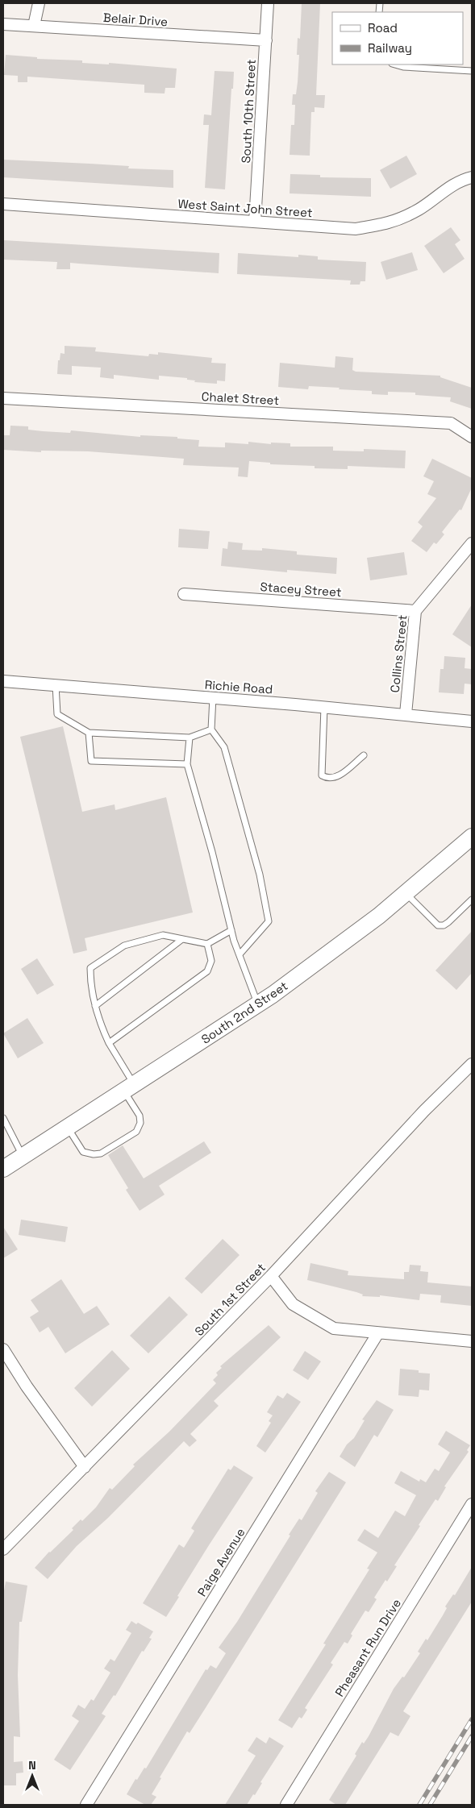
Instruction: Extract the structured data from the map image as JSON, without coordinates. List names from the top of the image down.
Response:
{
  "streets": {
    "main road": ["South 2nd Street"],
    "street": [
      "Belair Drive",
      "South 10th Street",
      "West Saint John Street",
      "Chalet Street",
      "Stacey Street",
      "Collins Street",
      "Richie Road",
      "South 1st Street",
      "Paige Avenue",
      "Pheasant Run Drive"
    ]
  },
  "crossings": [
    ["Belair Drive", "South 10th Street"],
    ["South 10th Street", "West Saint John Street"],
    ["Stacey Street", "Collins Street"],
    ["Collins Street", "Richie Road"]
  ],
  "legend": ["Road", "Railway"],
  "north": "top"
}
